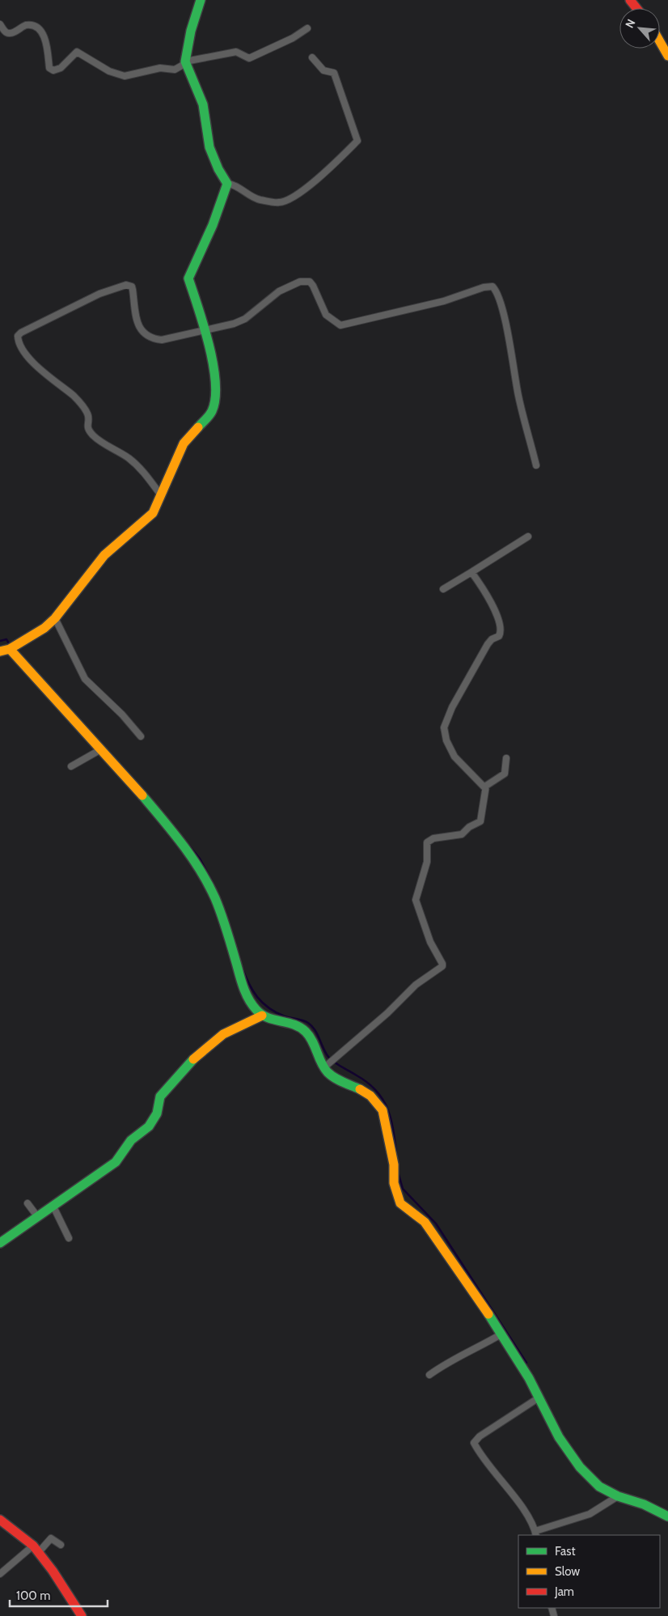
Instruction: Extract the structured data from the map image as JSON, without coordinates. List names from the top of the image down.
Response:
{
  "legend": ["Fast", "Slow", "Jam"],
  "scale_bar": "100 m",
  "north": "top left"
}
